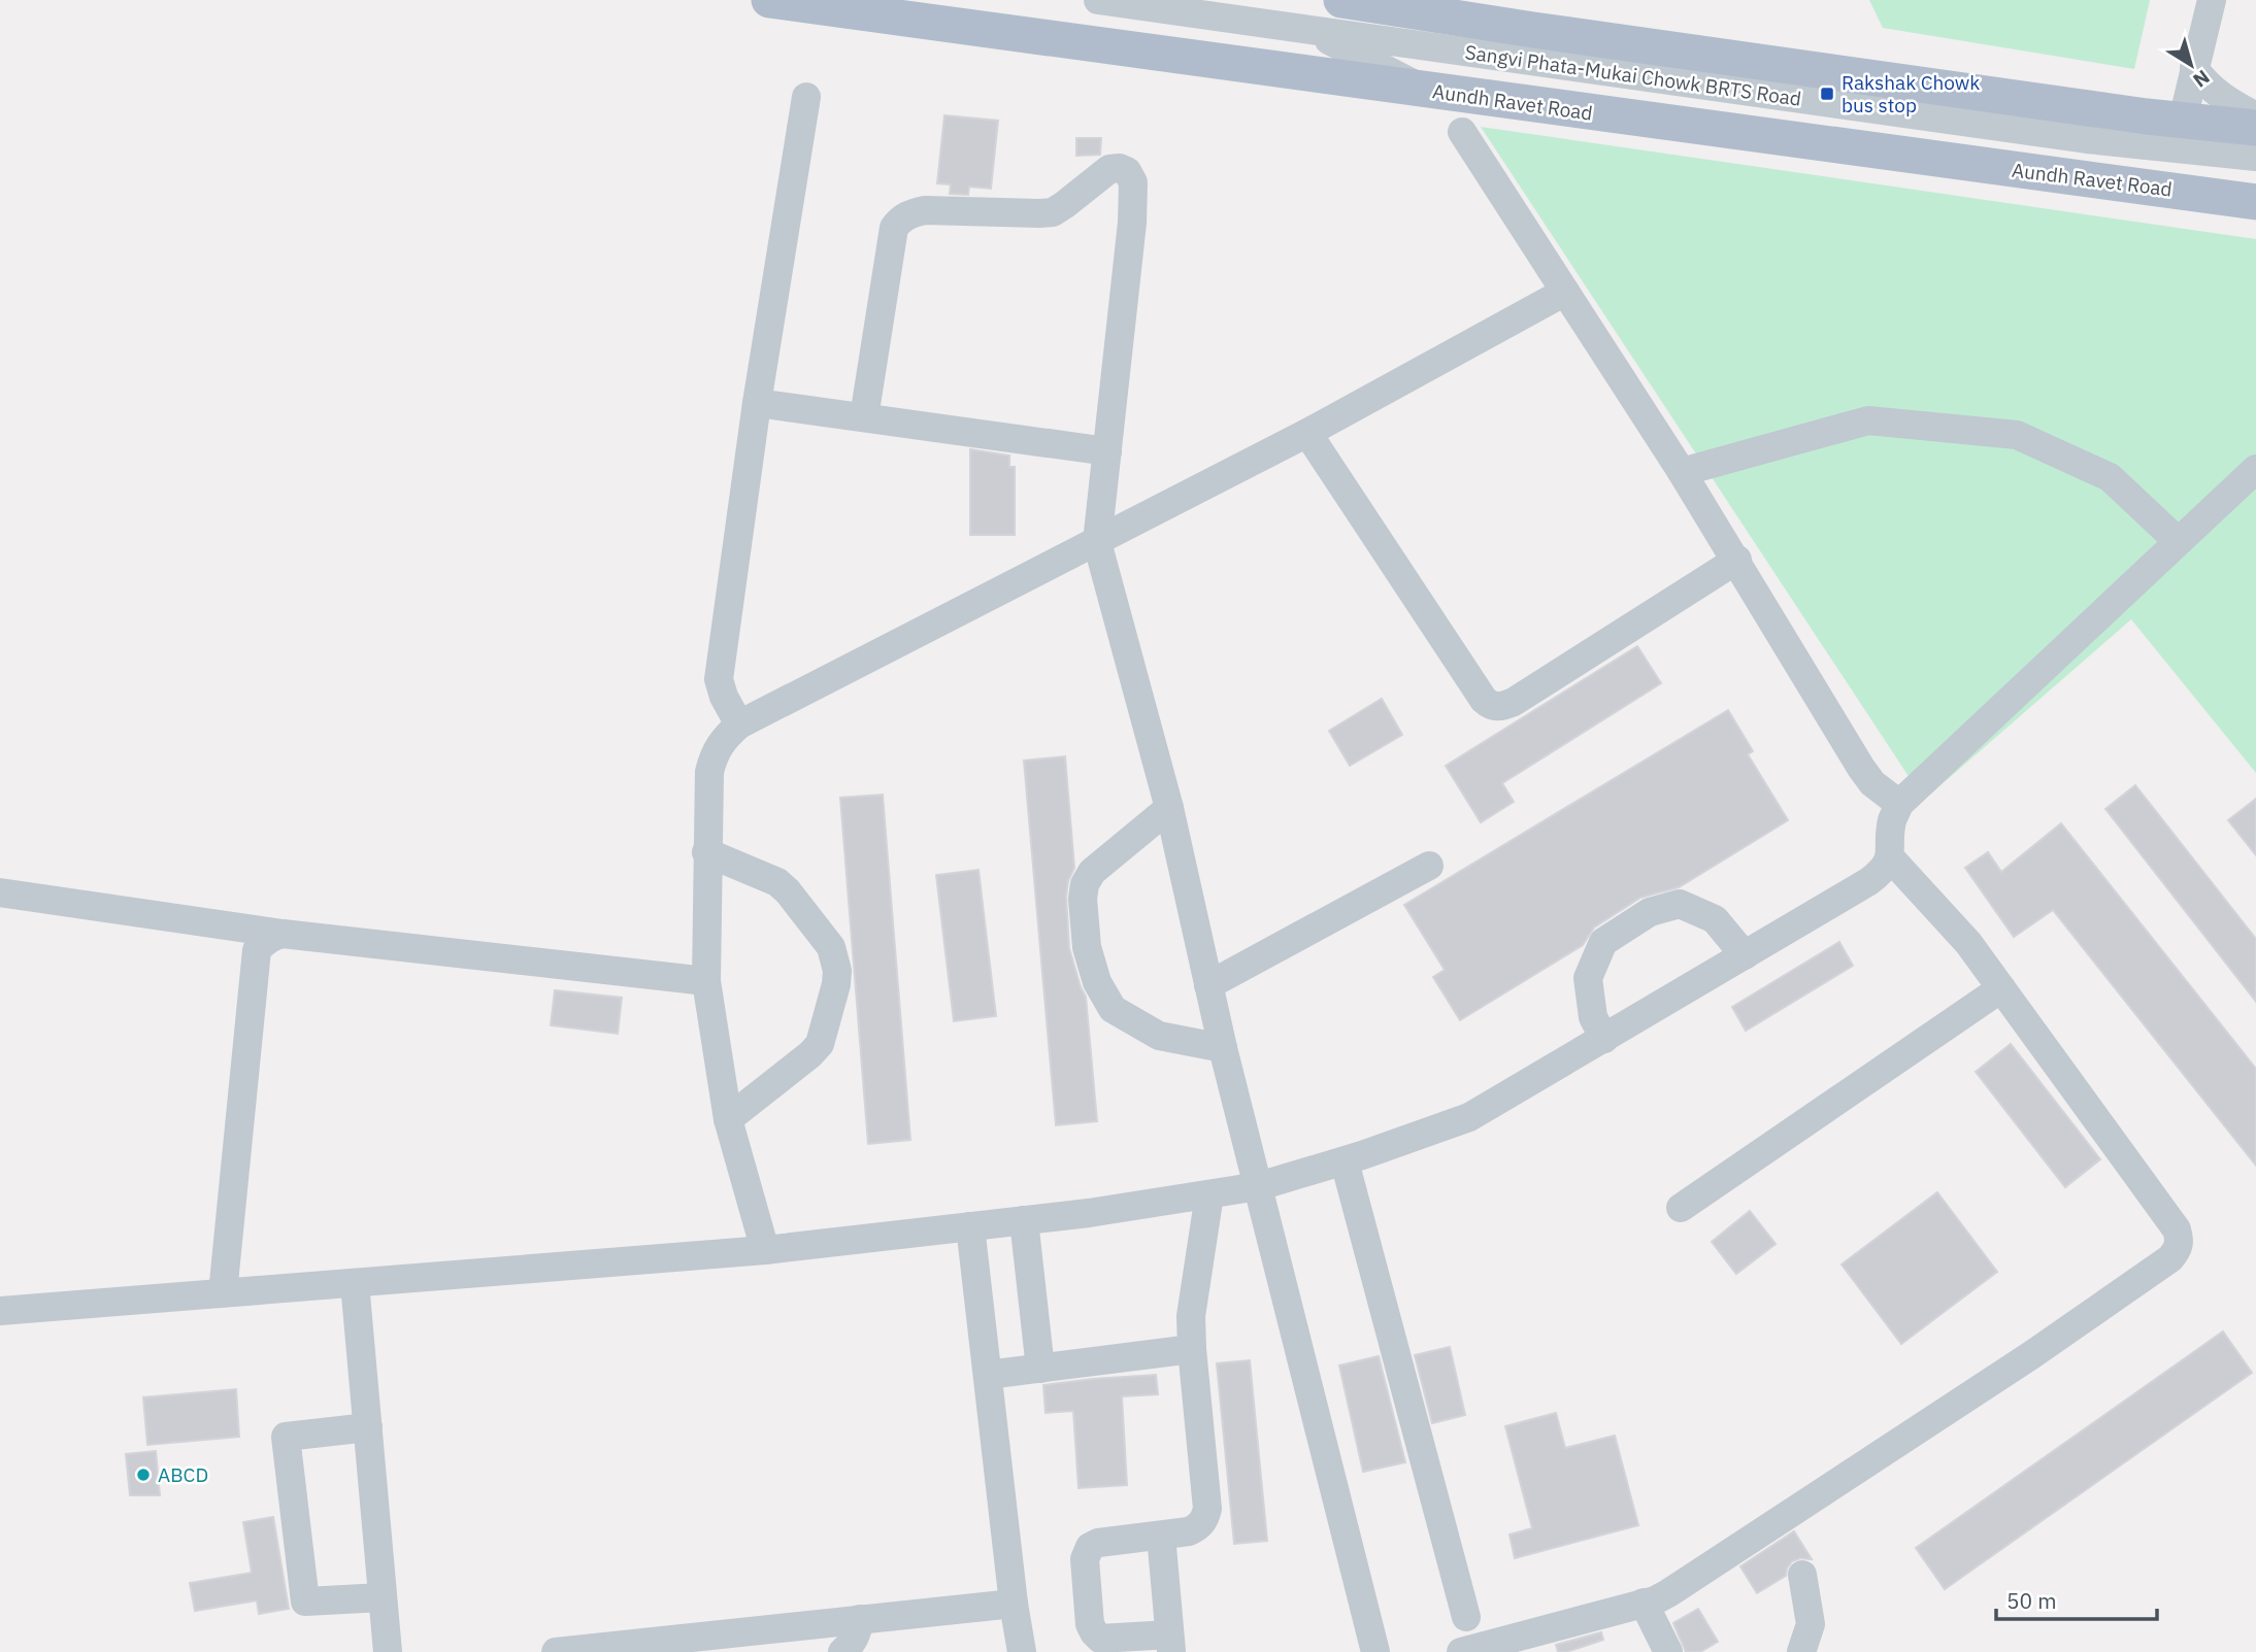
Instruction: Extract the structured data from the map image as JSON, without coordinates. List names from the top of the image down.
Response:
{
  "streets": {
    "main road": ["Aundh Ravet Road"],
    "street": ["Sangvi Phata-Mukai Chowk BRTS Road"]
  },
  "places": {
    "transit": ["Rakshak Chowk bus stop"],
    "other": ["ABCD"]
  },
  "scale_bar": "50 m",
  "north": "bottom right"
}
